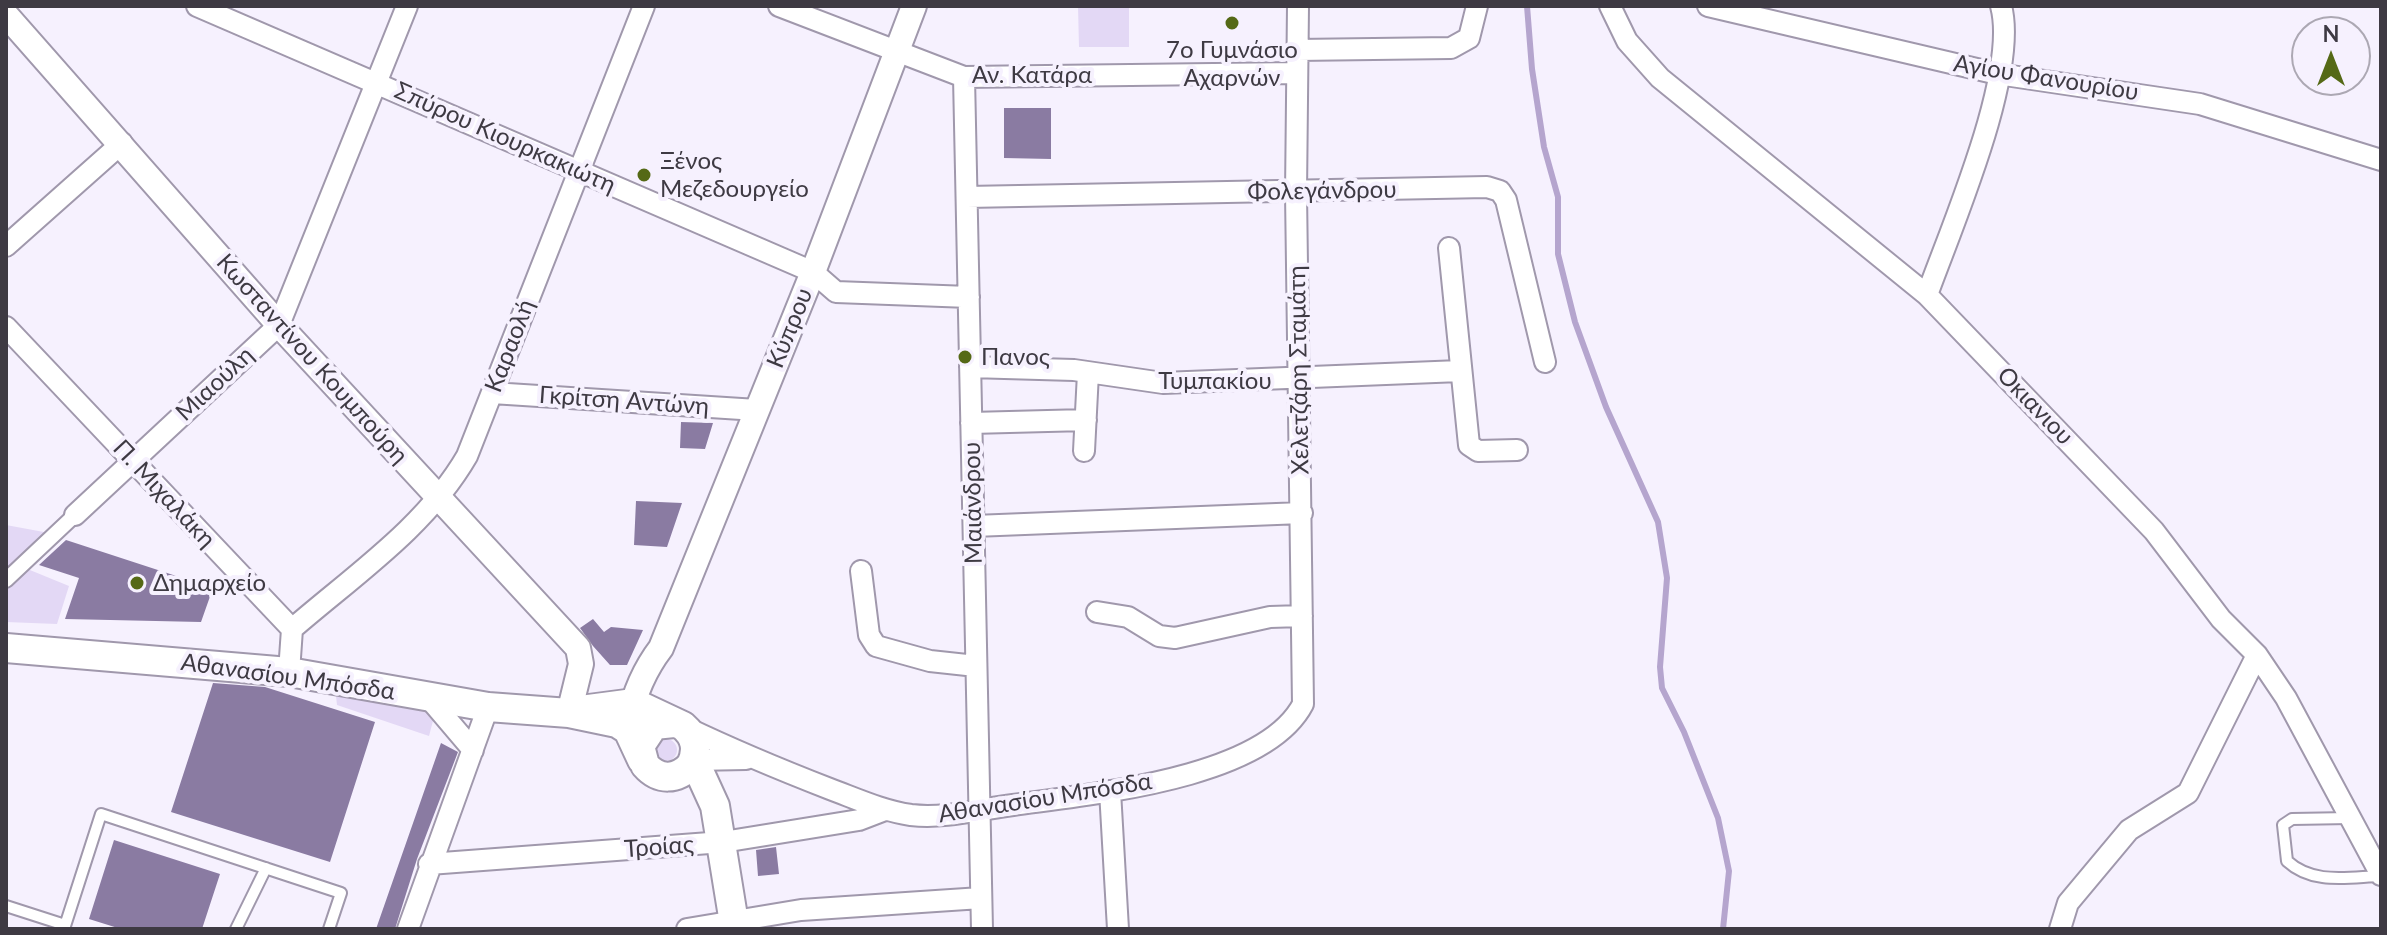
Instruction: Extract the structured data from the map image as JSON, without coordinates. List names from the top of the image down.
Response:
{
  "streets": {
    "main road": ["Κύπρου", "Αθανασίου Μπόσδα"],
    "street": [
      "Αν. Κατάρα",
      "Αγίου Φανουρίου",
      "Σπύρου Κιουρκακιώτη",
      "Φολεγάνδρου",
      "Καραολή",
      "Κωσταντίνου Κουμπούρη",
      "Χελετζάρη Σταμάτη",
      "Τυμπακίου",
      "Μιαούλη",
      "Γκρίτση Αντώνη",
      "Οκιανιου",
      "Π. Μιχαλάκη",
      "Μαιάνδρου",
      "Τροίας"
    ]
  },
  "crossings": [
    ["Αν. Κατάρα", "Κύπρου"],
    ["Αν. Κατάρα", "Χελετζάρη Σταμάτη"],
    ["Αν. Κατάρα", "Μαιάνδρου"],
    ["Σπύρου Κιουρκακιώτη", "Κύπρου"],
    ["Σπύρου Κιουρκακιώτη", "Καραολή"],
    ["Σπύρου Κιουρκακιώτη", "Μιαούλη"],
    ["Σπύρου Κιουρκακιώτη", "Μαιάνδρου"],
    ["Φολεγάνδρου", "Χελετζάρη Σταμάτη"],
    ["Φολεγάνδρου", "Μαιάνδρου"],
    ["Κύπρου", "Γκρίτση Αντώνη"],
    ["Κύπρου", "Αθανασίου Μπόσδα"],
    ["Καραολή", "Κωσταντίνου Κουμπούρη"],
    ["Καραολή", "Γκρίτση Αντώνη"],
    ["Καραολή", "Π. Μιχαλάκη"],
    ["Κωσταντίνου Κουμπούρη", "Μιαούλη"],
    ["Κωσταντίνου Κουμπούρη", "Αθανασίου Μπόσδα"],
    ["Χελετζάρη Σταμάτη", "Τυμπακίου"],
    ["Χελετζάρη Σταμάτη", "Αθανασίου Μπόσδα"],
    ["Τυμπακίου", "Μαιάνδρου"],
    ["Μιαούλη", "Π. Μιχαλάκη"],
    ["Μαιάνδρου", "Αθανασίου Μπόσδα"],
    ["Αθανασίου Μπόσδα", "Τροίας"]
  ],
  "places": [
    "7ο Γυμνάσιο Αχαρνών",
    "Ξένος Μεζεδουργείο",
    "Πανος",
    "Δημαρχείο"
  ],
  "north": "top"
}
